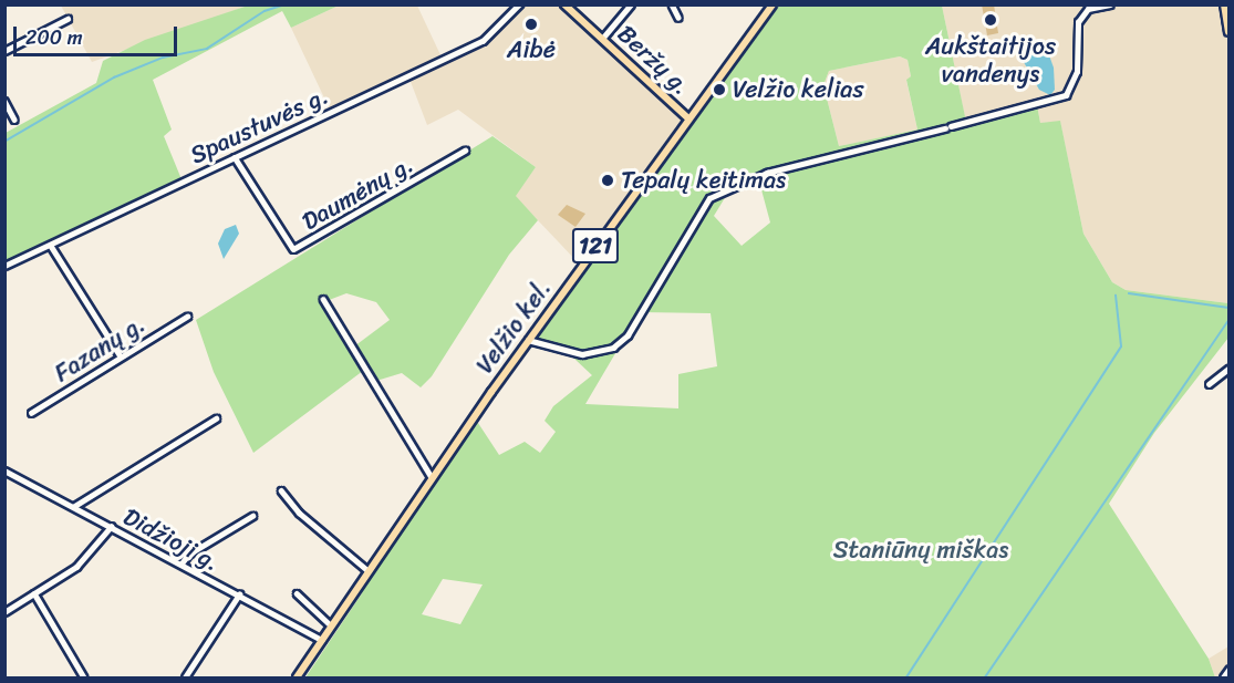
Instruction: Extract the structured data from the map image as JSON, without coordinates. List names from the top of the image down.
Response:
{
  "streets": {
    "main road": ["Beržų g.", "121", "Velžio kel."],
    "street": [
      "Spaustuvės g.",
      "Daumėnų g.",
      "Fazanų g.",
      "Didžioji g."
    ]
  },
  "crossings": [
    ["Beržų g.", "Velžio kel."],
    ["Spaustuvės g.", "Daumėnų g."],
    ["Velžio kel.", "Didžioji g."]
  ],
  "parks": ["Staniūnų miškas"],
  "places": [
    "Aukštaitijos vandenys",
    "Aibė",
    "Velžio kelias",
    "Tepalų keitimas"
  ],
  "scale_bar": "200 m"
}
